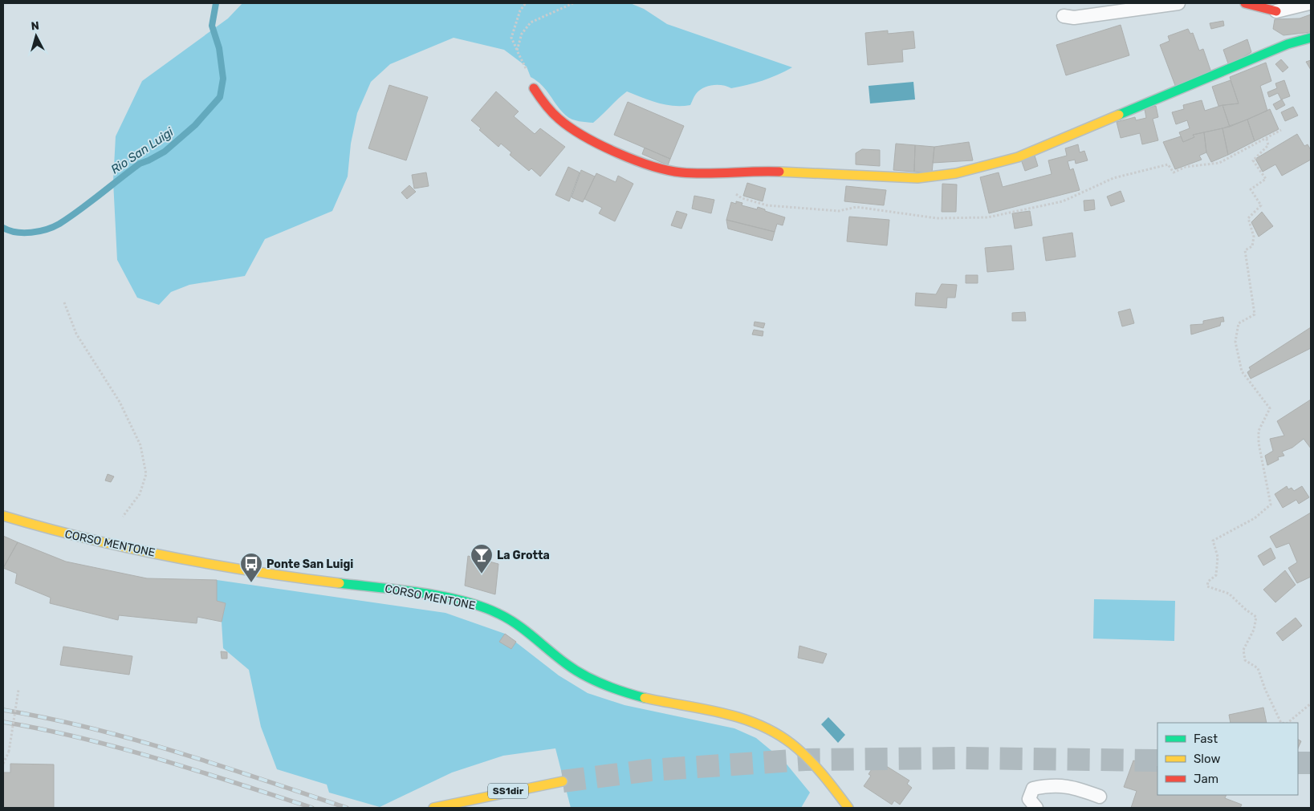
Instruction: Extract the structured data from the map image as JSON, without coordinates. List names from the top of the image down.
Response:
{
  "streets": {
    "main road": ["CORSO MENTONE", "SS1dir"]
  },
  "water": ["Rio San Luigi"],
  "places": {
    "bar": ["La Grotta"],
    "bus stop": ["Ponte San Luigi"]
  },
  "legend": ["Fast", "Slow", "Jam"],
  "north": "top"
}
